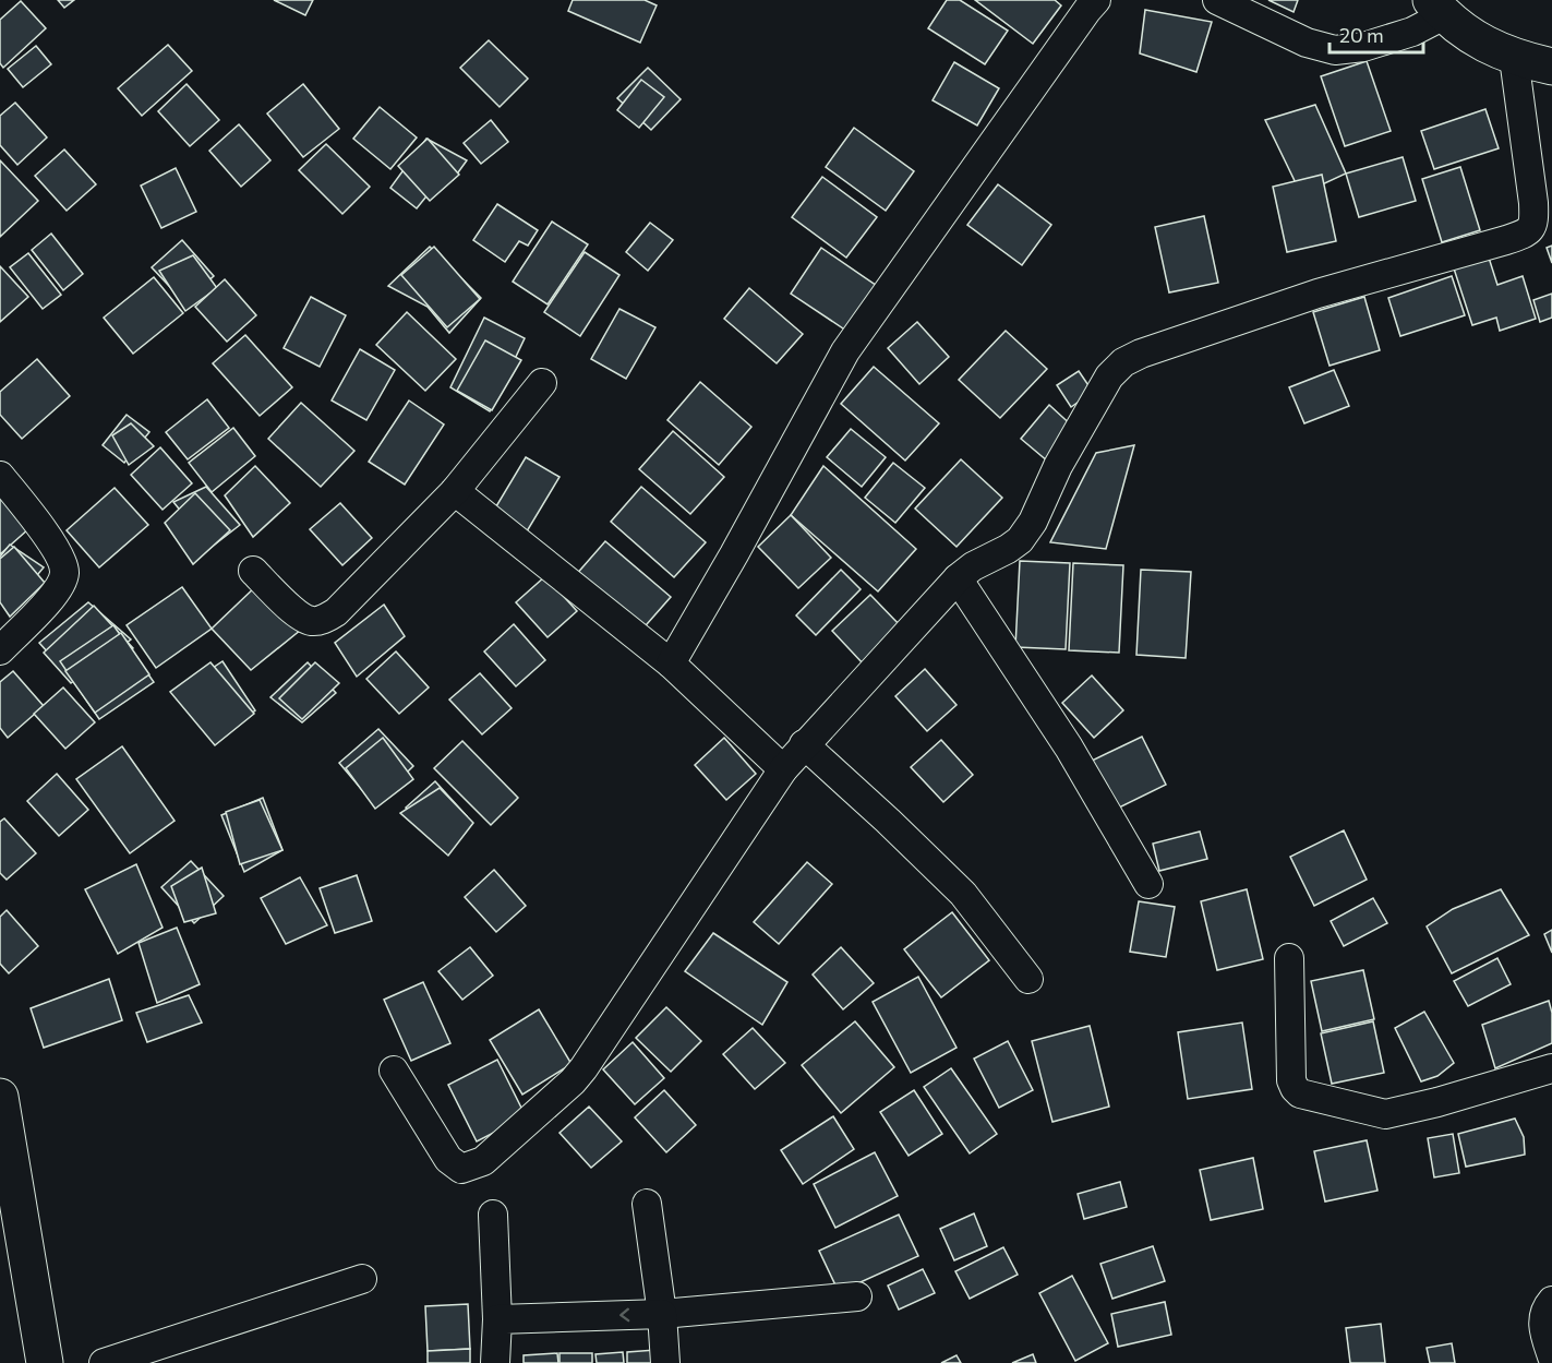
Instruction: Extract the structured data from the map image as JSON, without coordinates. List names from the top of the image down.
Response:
{
  "scale_bar": "20 m"
}
